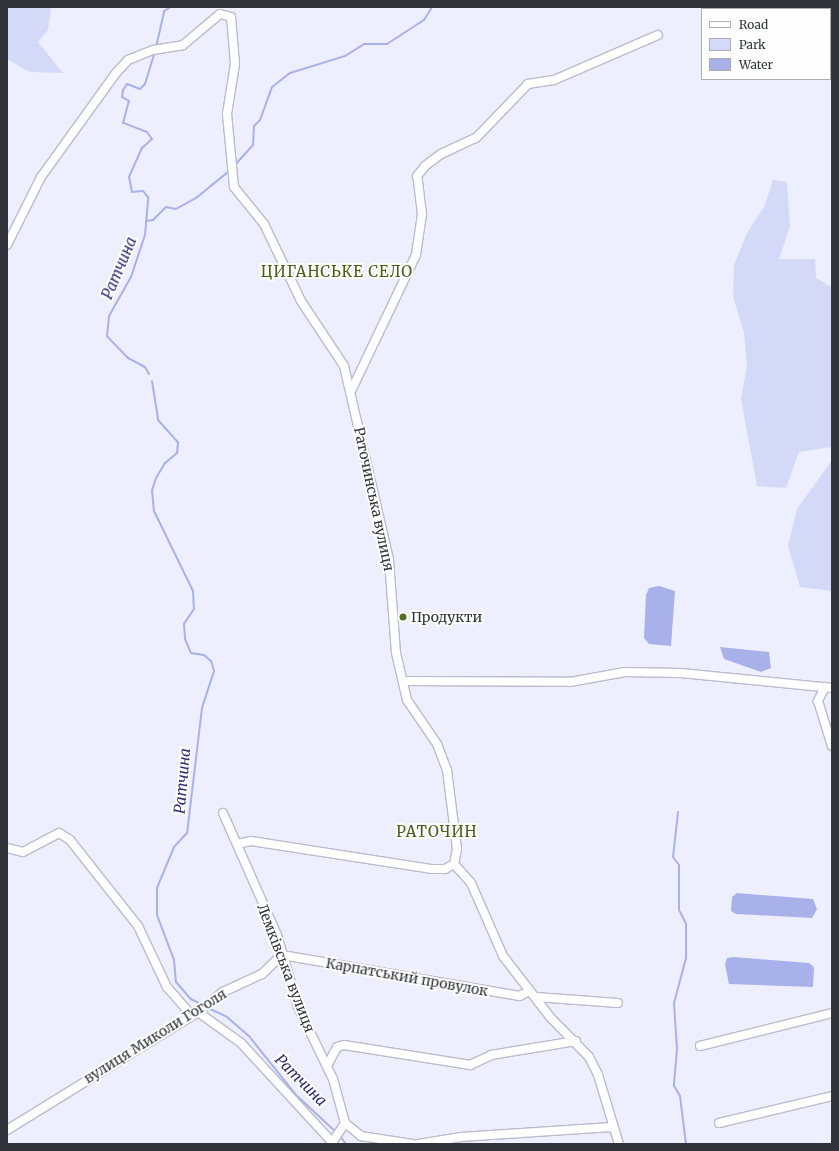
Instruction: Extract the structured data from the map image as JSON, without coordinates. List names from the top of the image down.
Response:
{
  "streets": {
    "street": [
      "Раточинська вулиця",
      "Лемківська вулиця",
      "Карпатський провулок",
      "вулиця Миколи Гоголя"
    ]
  },
  "crossings": [
    ["Лемківська вулиця", "Карпатський провулок"],
    ["Лемківська вулиця", "вулиця Миколи Гоголя"],
    ["Карпатський провулок", "вулиця Миколи Гоголя"]
  ],
  "districts": ["ЦИГАНСЬКЕ СЕЛО", "РАТОЧИН"],
  "water": ["Ратчина"],
  "places": ["Продукти"],
  "legend": ["Road", "Park", "Water"]
}
